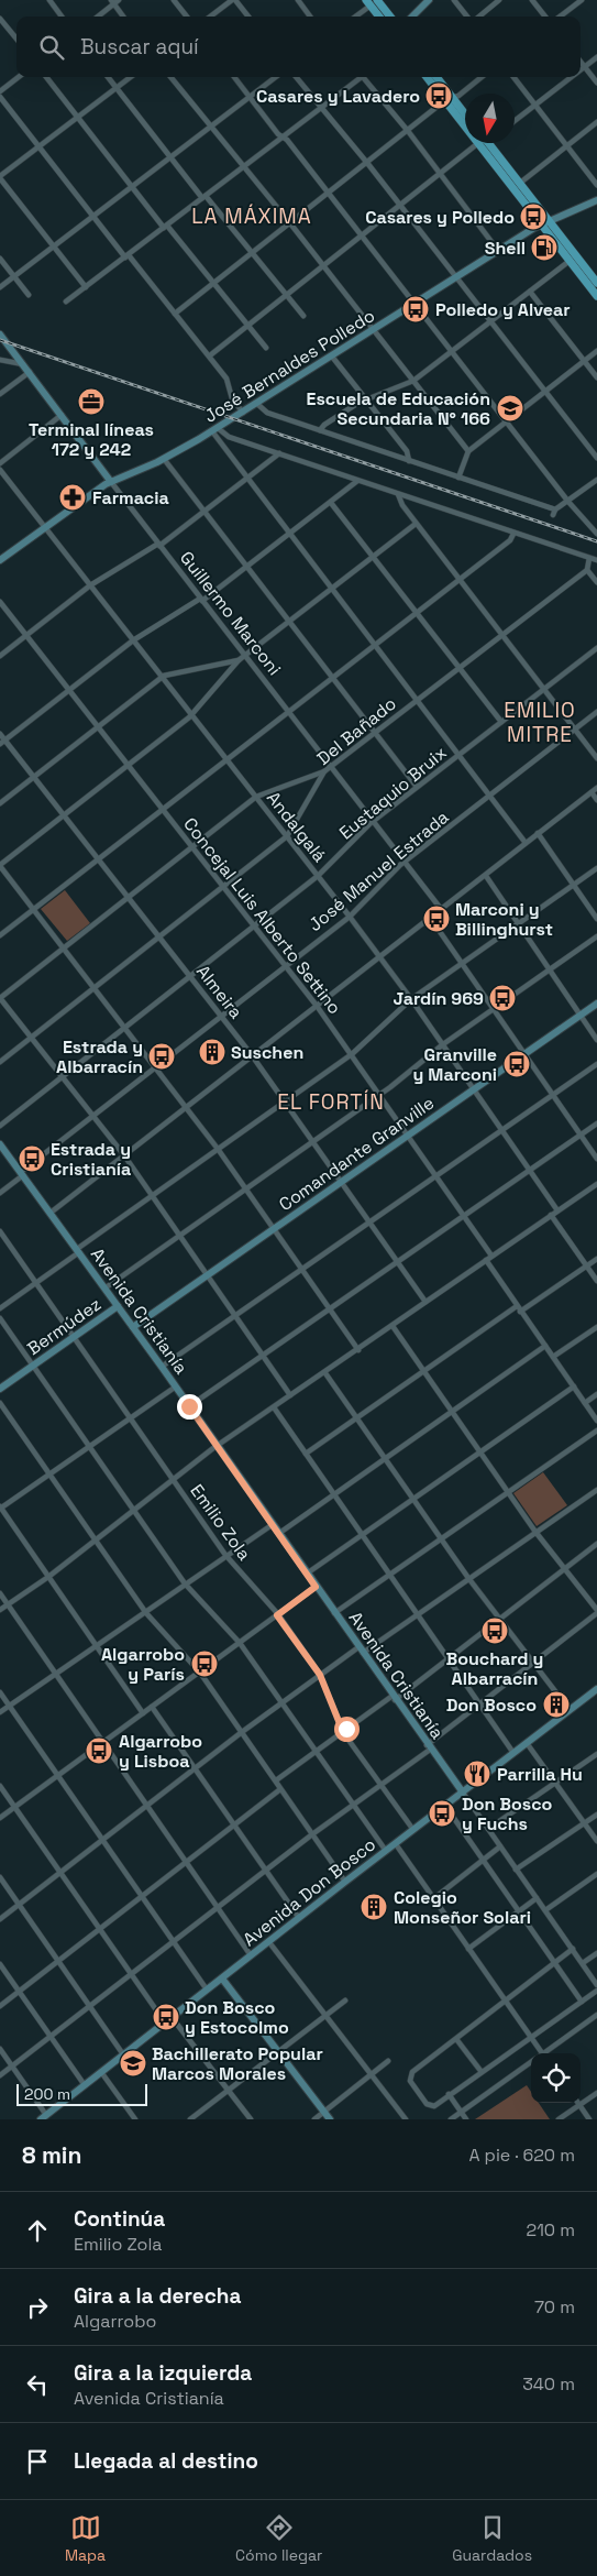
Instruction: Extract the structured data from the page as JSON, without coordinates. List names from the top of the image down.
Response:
{
  "streets": {
    "street": [
      "José Bernaldes Polledo",
      "Guillermo Marconi",
      "Del Bañado",
      "Eustaquio Bruix",
      "Andalgalá",
      "José Manuel Estrada",
      "Concejal Luis Alberto Settino",
      "Almeira",
      "Comandante Granville",
      "Avenida Cristianía",
      "Bermúdez",
      "Emilio Zola",
      "Avenida Don Bosco"
    ]
  },
  "crossings": [
    ["José Bernaldes Polledo", "Guillermo Marconi"],
    ["José Bernaldes Polledo", "Andalgalá"],
    ["Guillermo Marconi", "Del Bañado"],
    ["Guillermo Marconi", "Eustaquio Bruix"],
    ["Guillermo Marconi", "José Manuel Estrada"],
    ["Del Bañado", "Andalgalá"],
    ["Del Bañado", "Concejal Luis Alberto Settino"],
    ["Del Bañado", "Almeira"],
    ["Eustaquio Bruix", "Andalgalá"],
    ["Eustaquio Bruix", "Concejal Luis Alberto Settino"],
    ["Eustaquio Bruix", "Almeira"],
    ["Andalgalá", "José Manuel Estrada"],
    ["Andalgalá", "Comandante Granville"],
    ["José Manuel Estrada", "Concejal Luis Alberto Settino"],
    ["José Manuel Estrada", "Almeira"],
    ["José Manuel Estrada", "Avenida Cristianía"],
    ["Concejal Luis Alberto Settino", "Comandante Granville"],
    ["Almeira", "Comandante Granville"],
    ["Comandante Granville", "Avenida Cristianía"],
    ["Avenida Cristianía", "Bermúdez"],
    ["Avenida Cristianía", "Avenida Don Bosco"],
    ["Bermúdez", "Emilio Zola"],
    ["Emilio Zola", "Avenida Don Bosco"]
  ],
  "districts": ["LA MÁXIMA", "EMILIO MITRE", "EL FORTÍN"],
  "places": {
    "bus stop": [
      "Casares y Lavadero",
      "Casares y Polledo",
      "Polledo y Alvear",
      "Marconi y Billinghurst",
      "Jardín 969",
      "Estrada y Albarracín",
      "Granville y Marconi",
      "Estrada y Cristianía",
      "Bouchard y Albarracín",
      "Algarrobo y París",
      "Algarrobo y Lisboa",
      "Don Bosco y Fuchs",
      "Don Bosco y Estocolmo"
    ],
    "fuel station": ["Shell"],
    "office": ["Terminal líneas 172 y 242"],
    "school or university": ["Escuela de Educación Secundaria N° 166", "Bachillerato Popular Marcos Morales"],
    "pharmacy": ["Farmacia"],
    "building": ["Suschen", "Don Bosco", "Colegio Monseñor Solari"],
    "restaurant": ["Parrilla Hu"]
  },
  "scale_bar": "200 m",
  "north": "bottom",
  "page": {
    "search": "Buscar aquí",
    "scale": "200 m",
    "heading": ["8 min", "A pie · 620 m"],
    "list": [
      ["Continúa", "Emilio Zola", "210 m"],
      ["Gira a la derecha", "Algarrobo", "70 m"],
      ["Gira a la izquierda", "Avenida Cristianía", "340 m"],
      "Llegada al destino"
    ],
    "nav": ["Mapa", "Cómo llegar", "Guardados"]
  }
}
